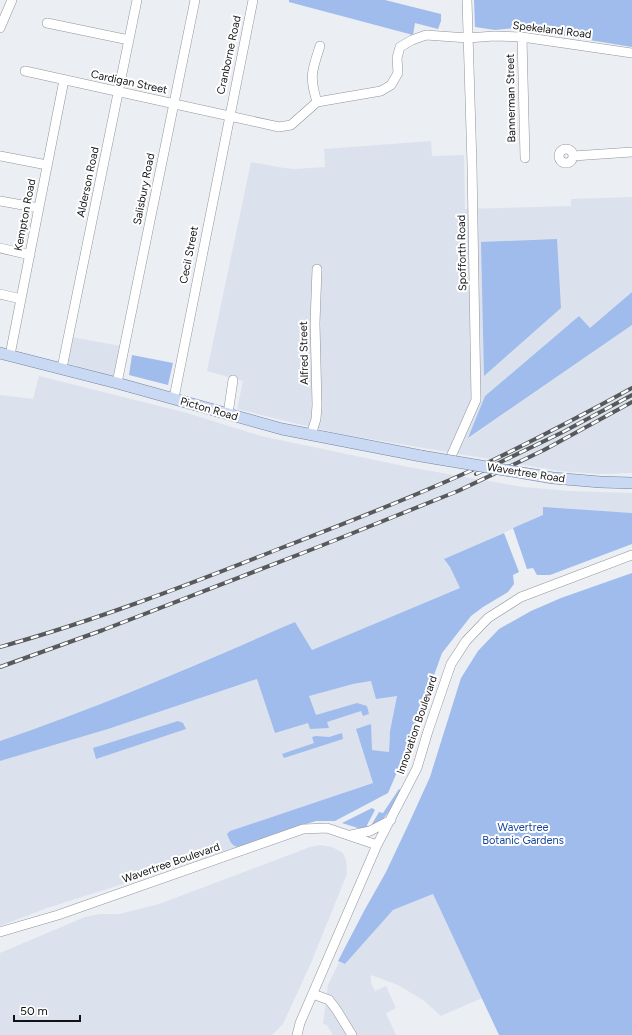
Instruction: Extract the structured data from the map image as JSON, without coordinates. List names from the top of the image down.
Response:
{
  "streets": {
    "main road": ["Picton Road", "Wavertree Road"],
    "street": [
      "Spekeland Road",
      "Cranborne Road",
      "Cardigan Street",
      "Bannerman Street",
      "Alderson Road",
      "Salisbury Road",
      "Kempton Road",
      "Spofforth Road",
      "Cecil Street",
      "Alfred Street",
      "Innovation Boulevard",
      "Wavertree Boulevard"
    ]
  },
  "crossings": [
    ["Spekeland Road", "Cardigan Street"],
    ["Spekeland Road", "Bannerman Street"],
    ["Spekeland Road", "Spofforth Road"],
    ["Cranborne Road", "Cardigan Street"],
    ["Cranborne Road", "Cecil Street"],
    ["Cardigan Street", "Alderson Road"],
    ["Cardigan Street", "Salisbury Road"],
    ["Cardigan Street", "Kempton Road"],
    ["Cardigan Street", "Cecil Street"],
    ["Alderson Road", "Picton Road"],
    ["Salisbury Road", "Picton Road"],
    ["Kempton Road", "Picton Road"],
    ["Spofforth Road", "Wavertree Road"],
    ["Cecil Street", "Picton Road"],
    ["Alfred Street", "Picton Road"],
    ["Picton Road", "Wavertree Road"],
    ["Innovation Boulevard", "Wavertree Boulevard"]
  ],
  "parks": ["Wavertree Botanic Gardens"],
  "scale_bar": "50 m"
}
